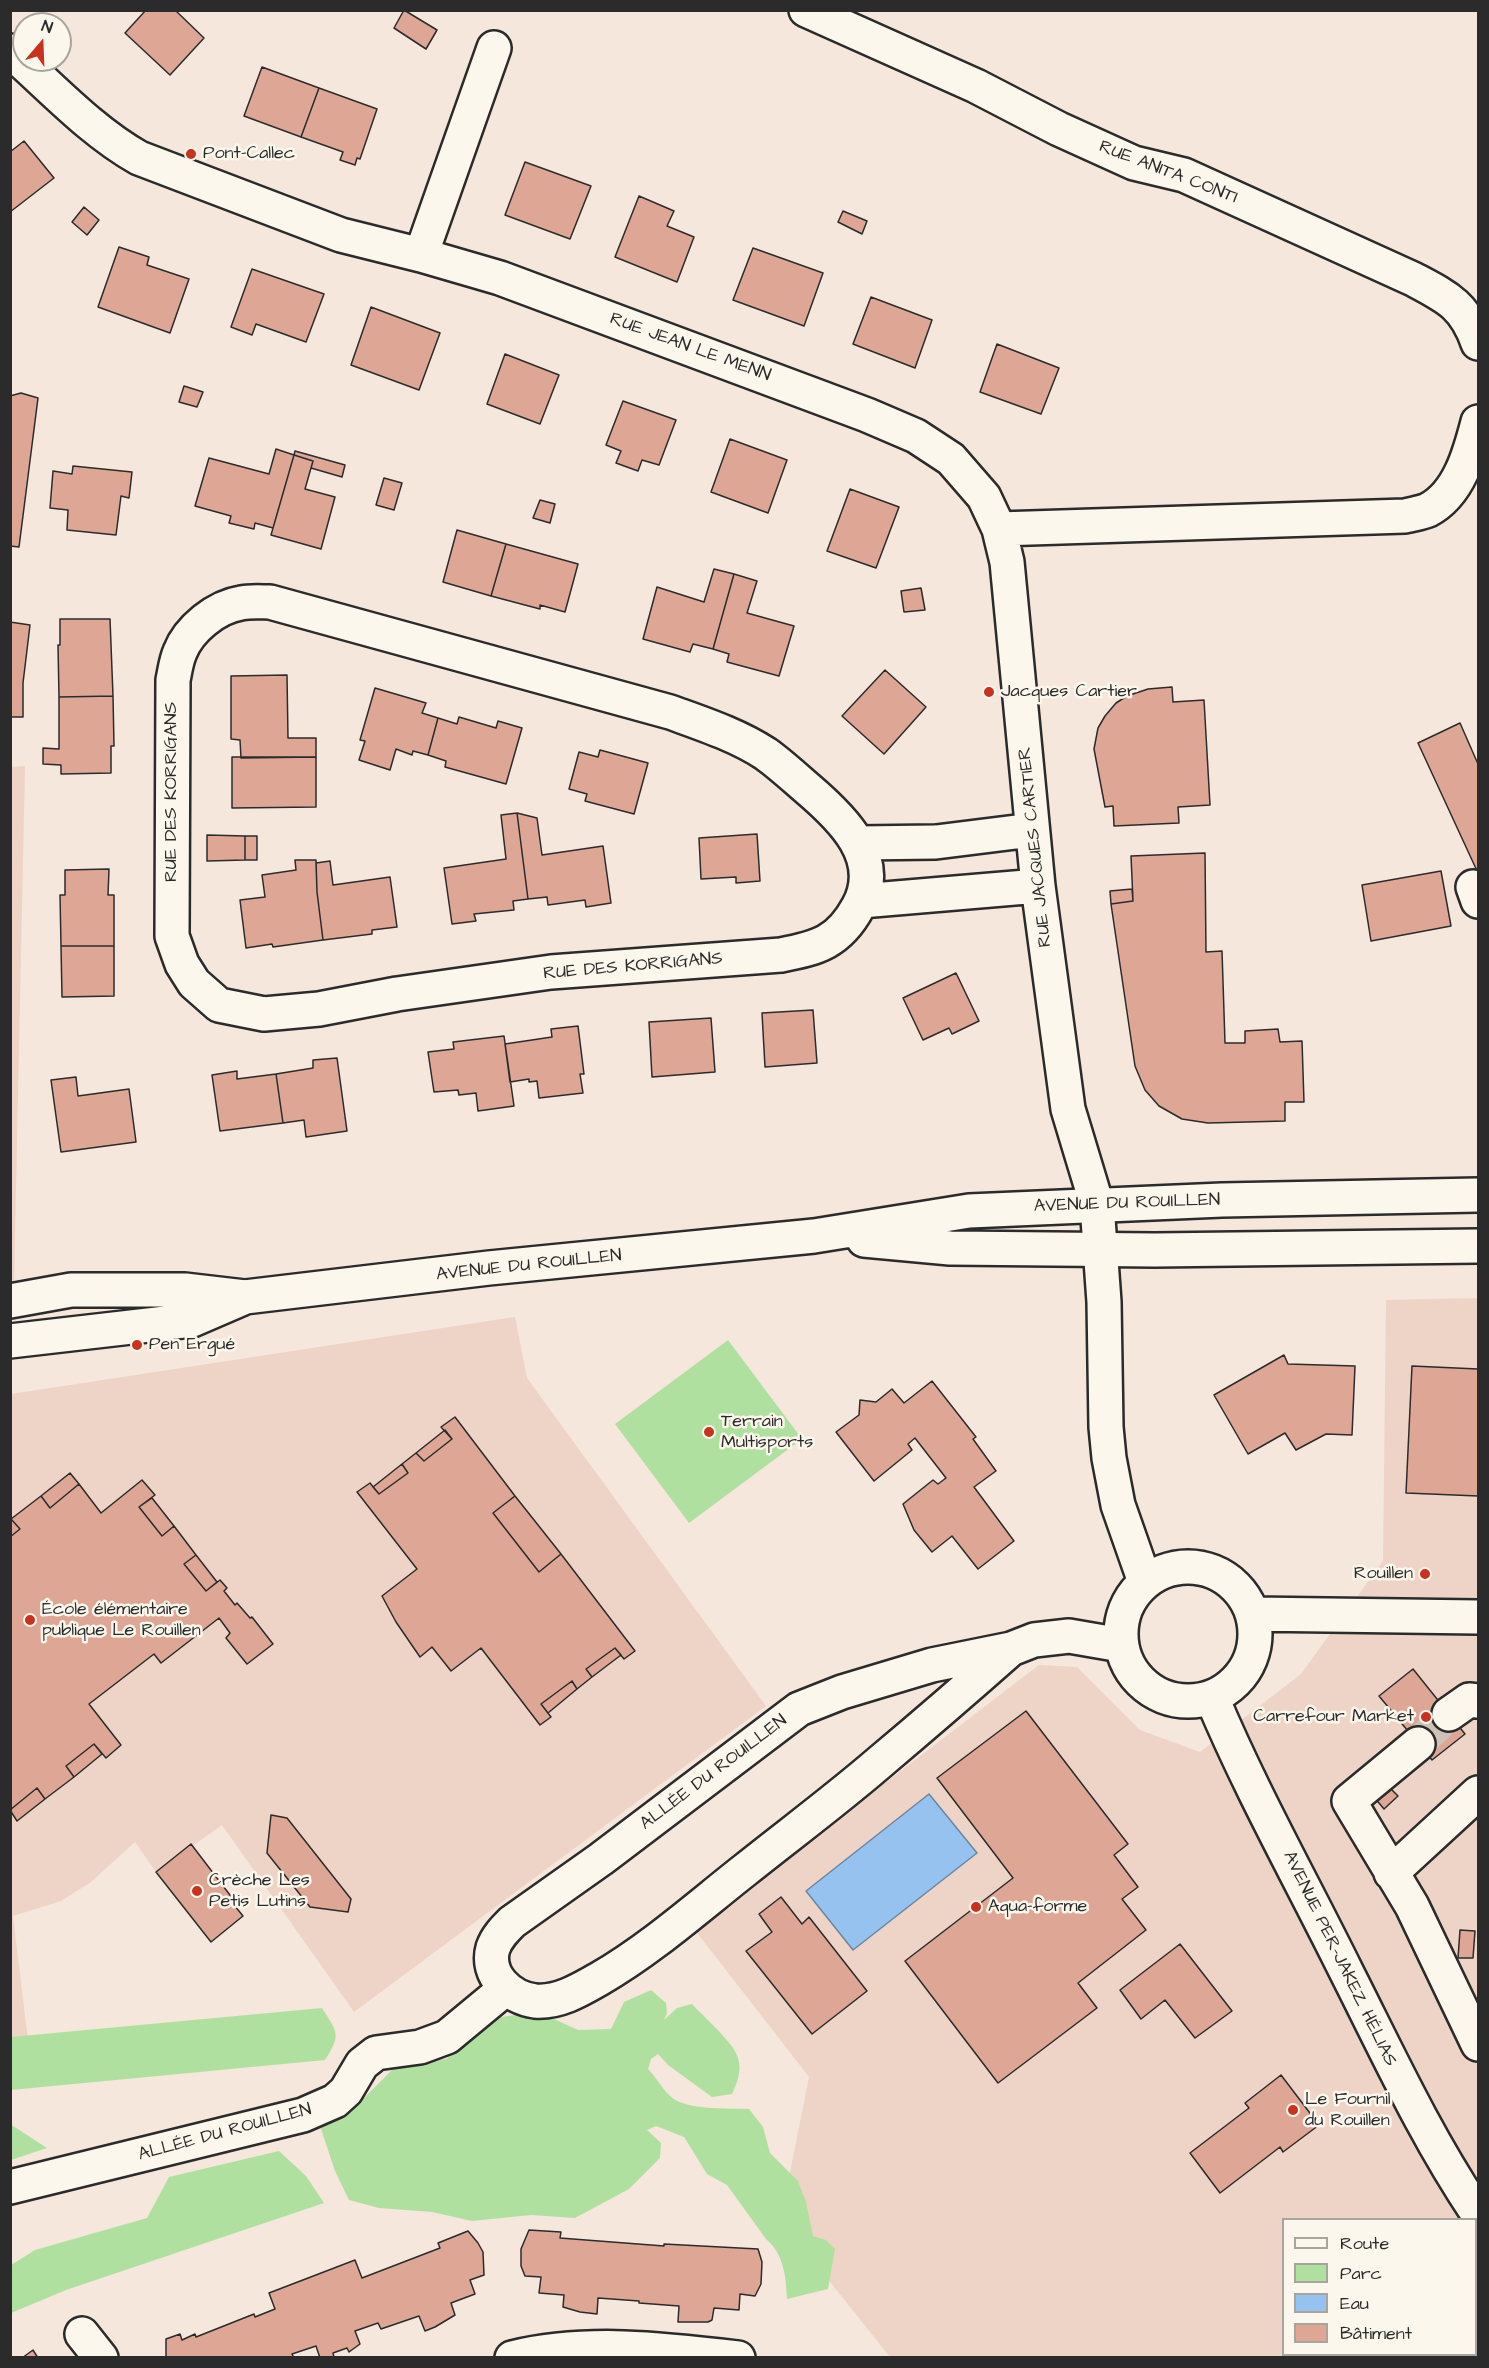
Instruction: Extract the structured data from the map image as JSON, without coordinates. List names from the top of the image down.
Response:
{
  "streets": {
    "street": [
      "RUE ANITA CONTI",
      "RUE JEAN LE MENN",
      "RUE DES KORRIGANS",
      "RUE JACQUES CARTIER",
      "AVENUE DU ROUILLEN",
      "ALLÉE DU ROUILLEN",
      "AVENUE PER-JAKEZ HÉLIAS"
    ]
  },
  "crossings": [
    ["RUE JEAN LE MENN", "RUE JACQUES CARTIER"],
    ["RUE JACQUES CARTIER", "AVENUE DU ROUILLEN"],
    ["RUE JACQUES CARTIER", "ALLÉE DU ROUILLEN"],
    ["RUE JACQUES CARTIER", "AVENUE PER-JAKEZ HÉLIAS"],
    ["ALLÉE DU ROUILLEN", "AVENUE PER-JAKEZ HÉLIAS"]
  ],
  "places": [
    "Pont-Callec",
    "Jacques Cartier",
    "Pen Ergué",
    "Terrain Multisports",
    "Rouillen",
    "École élémentaire publique Le Rouillen",
    "Carrefour Market",
    "Crèche Les Petis Lutins",
    "Aqua-forme",
    "Le Fournil du Rouillen"
  ],
  "legend": [
    "Route",
    "Parc",
    "Eau",
    "Bâtiment"
  ],
  "north": "top"
}
